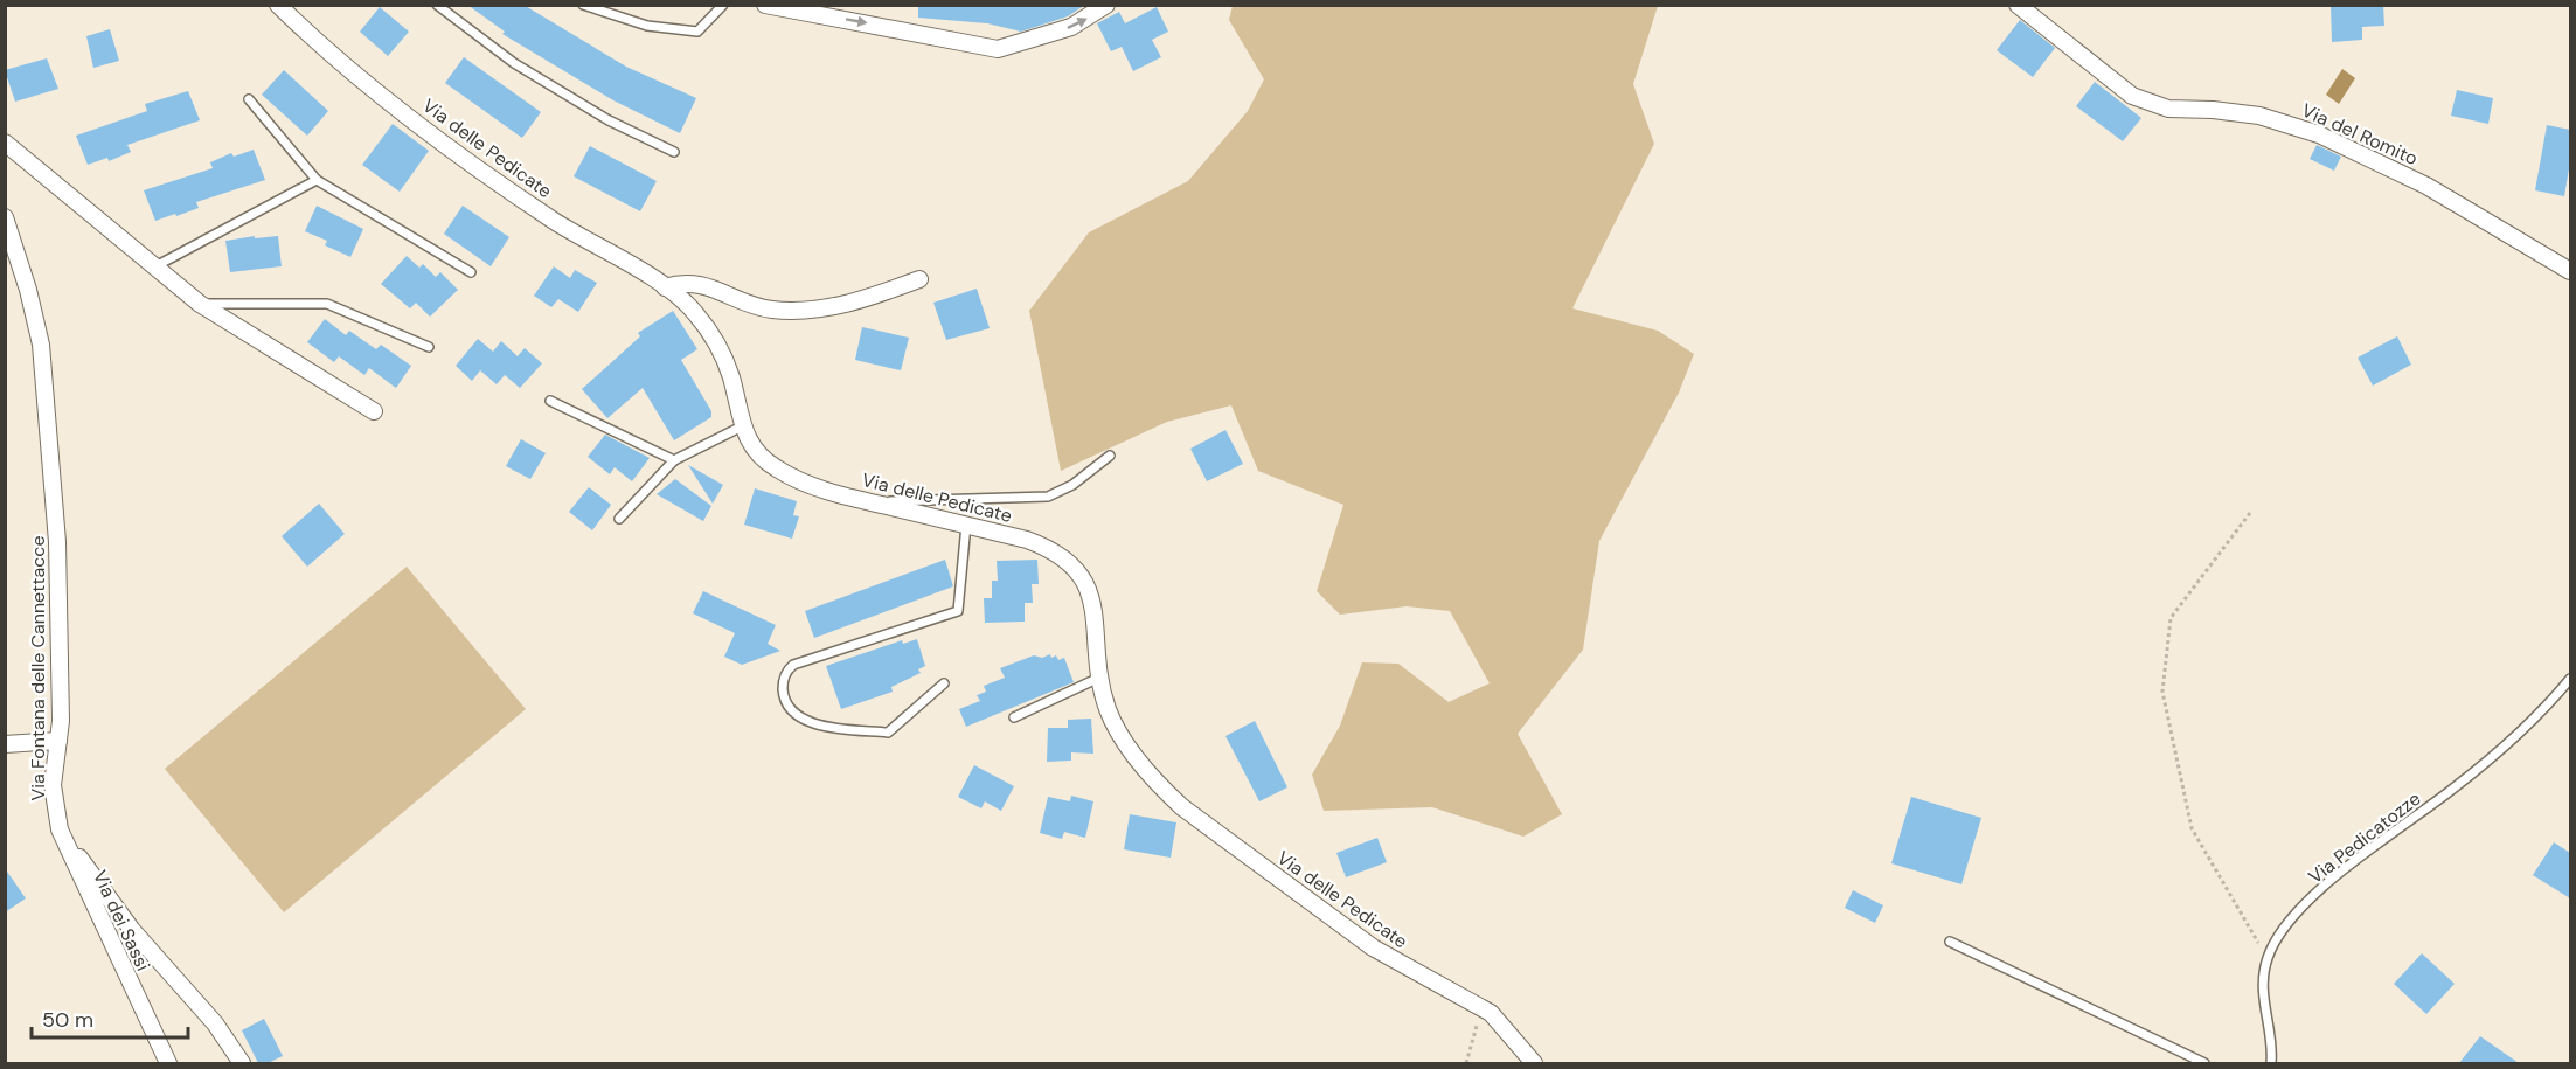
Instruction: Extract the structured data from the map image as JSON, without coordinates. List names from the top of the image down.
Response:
{
  "streets": {
    "street": [
      "Via del Romito",
      "Via delle Pedicate",
      "Via Fontana delle Cannettacce",
      "Via dei Sassi"
    ],
    "lane": ["Via Pedicatozze"]
  },
  "crossings": [
    ["Via Fontana delle Cannettacce", "Via dei Sassi"]
  ],
  "scale_bar": "50 m"
}
